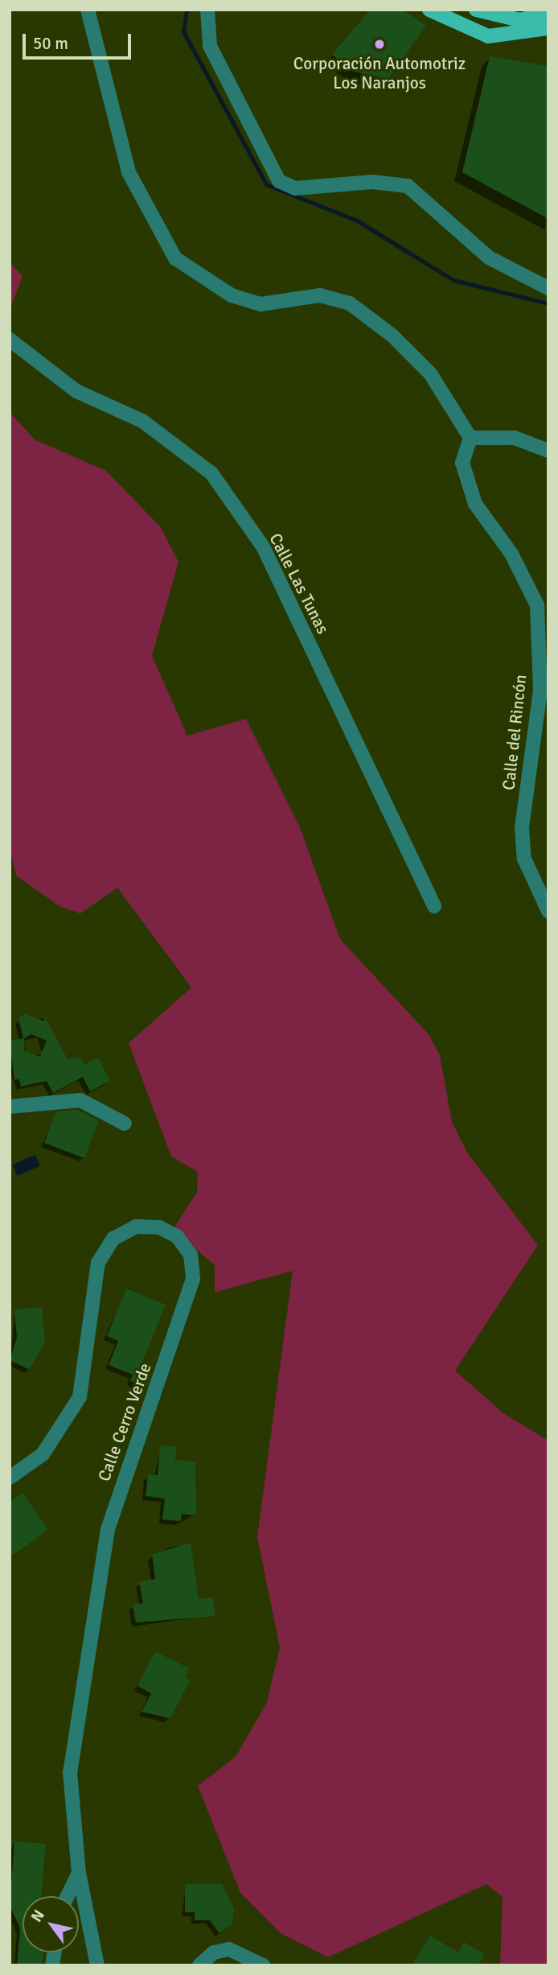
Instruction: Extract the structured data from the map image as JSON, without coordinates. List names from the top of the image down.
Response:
{
  "streets": {
    "street": ["Calle Las Tunas", "Calle del Rincón", "Calle Cerro Verde"]
  },
  "places": ["Corporación Automotriz Los Naranjos"],
  "scale_bar": "50 m",
  "north": "top left"
}
